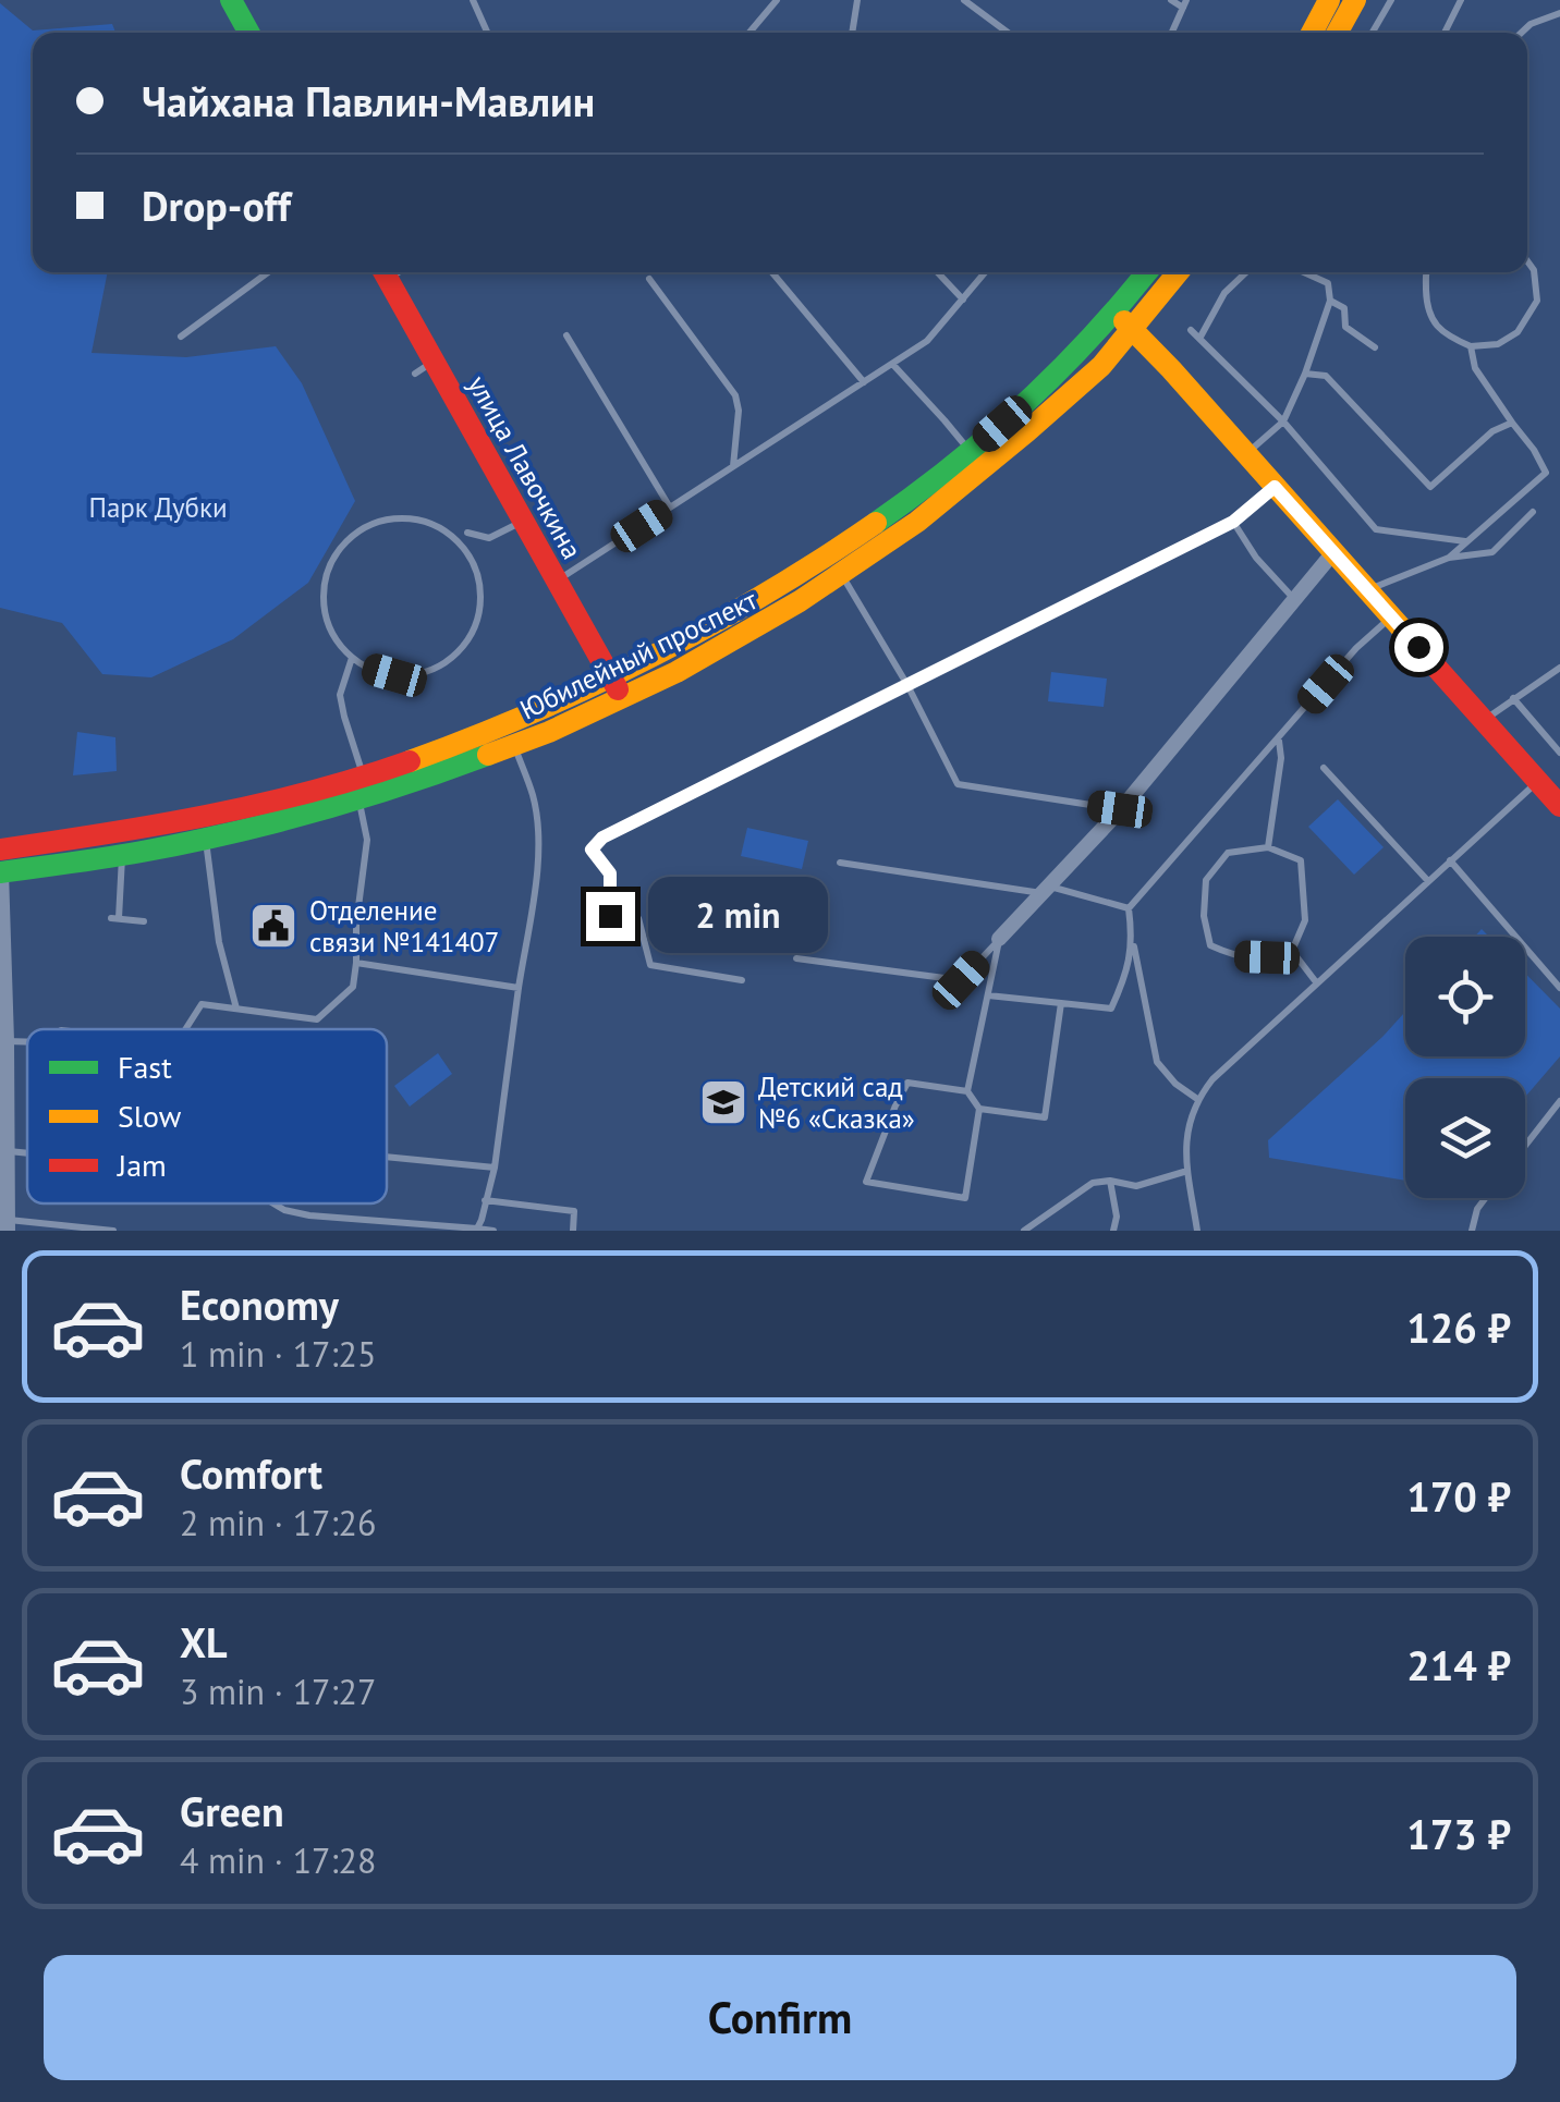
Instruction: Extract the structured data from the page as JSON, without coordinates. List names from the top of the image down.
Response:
{
  "streets": {
    "main road": ["улица Лавочкина", "Юбилейный проспект"]
  },
  "crossings": [
    ["улица Лавочкина", "Юбилейный проспект"]
  ],
  "parks": ["Парк Дубки"],
  "places": {
    "public building": ["Отделение связи №141407"],
    "school or university": ["Детский сад №6 «Сказка»"]
  },
  "legend": ["Fast", "Slow", "Jam"],
  "page": {
    "banner": ["Чайхана Павлин-Мавлин", "Drop-off"],
    "bubble": "2 min",
    "list": [
      {
        "name": "Economy",
        "note": "1 min · 17:25",
        "value": "126 ₽"
      },
      {
        "name": "Comfort",
        "note": "2 min · 17:26",
        "value": "170 ₽"
      },
      {
        "name": "XL",
        "note": "3 min · 17:27",
        "value": "214 ₽"
      },
      {
        "name": "Green",
        "note": "4 min · 17:28",
        "value": "173 ₽"
      }
    ],
    "buttons": "Confirm"
  }
}
